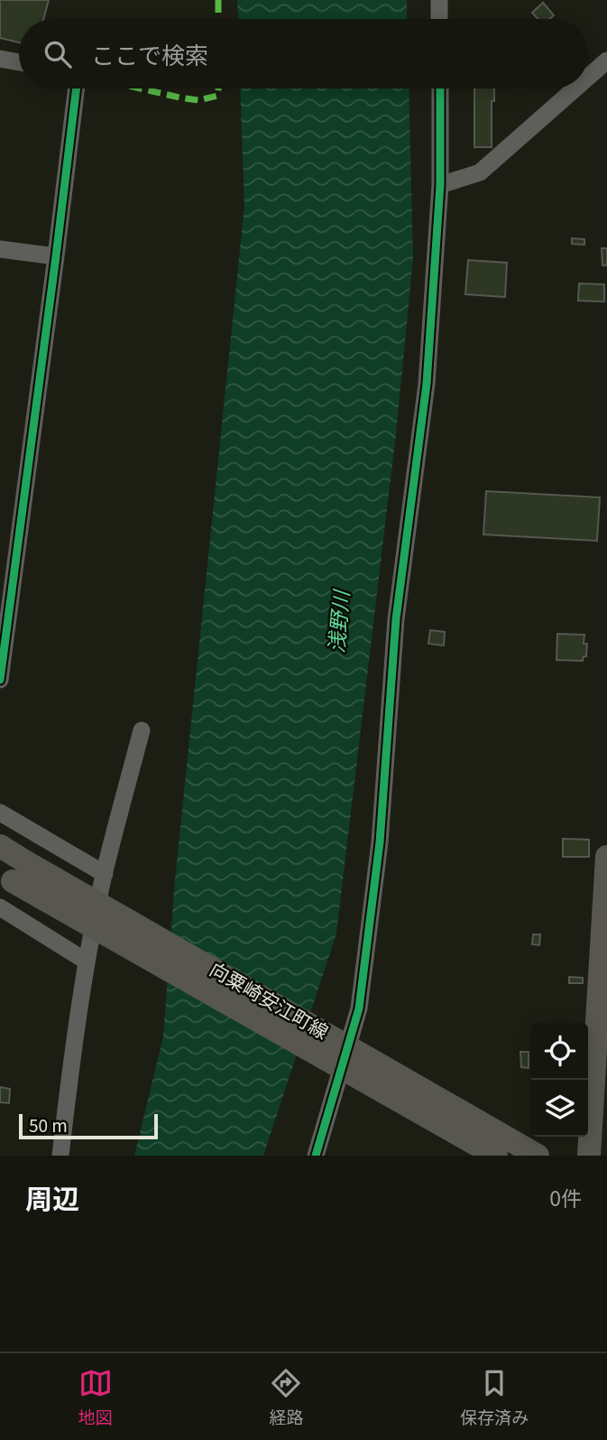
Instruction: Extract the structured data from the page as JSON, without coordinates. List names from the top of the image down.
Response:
{
  "streets": {
    "main road": ["向粟崎安江町線"]
  },
  "water": ["浅野川"],
  "scale_bar": "50 m",
  "page": {
    "search": "ここで検索",
    "scale": "50 m",
    "heading": ["周辺", "0件"],
    "nav": ["地図", "経路", "保存済み"]
  }
}
